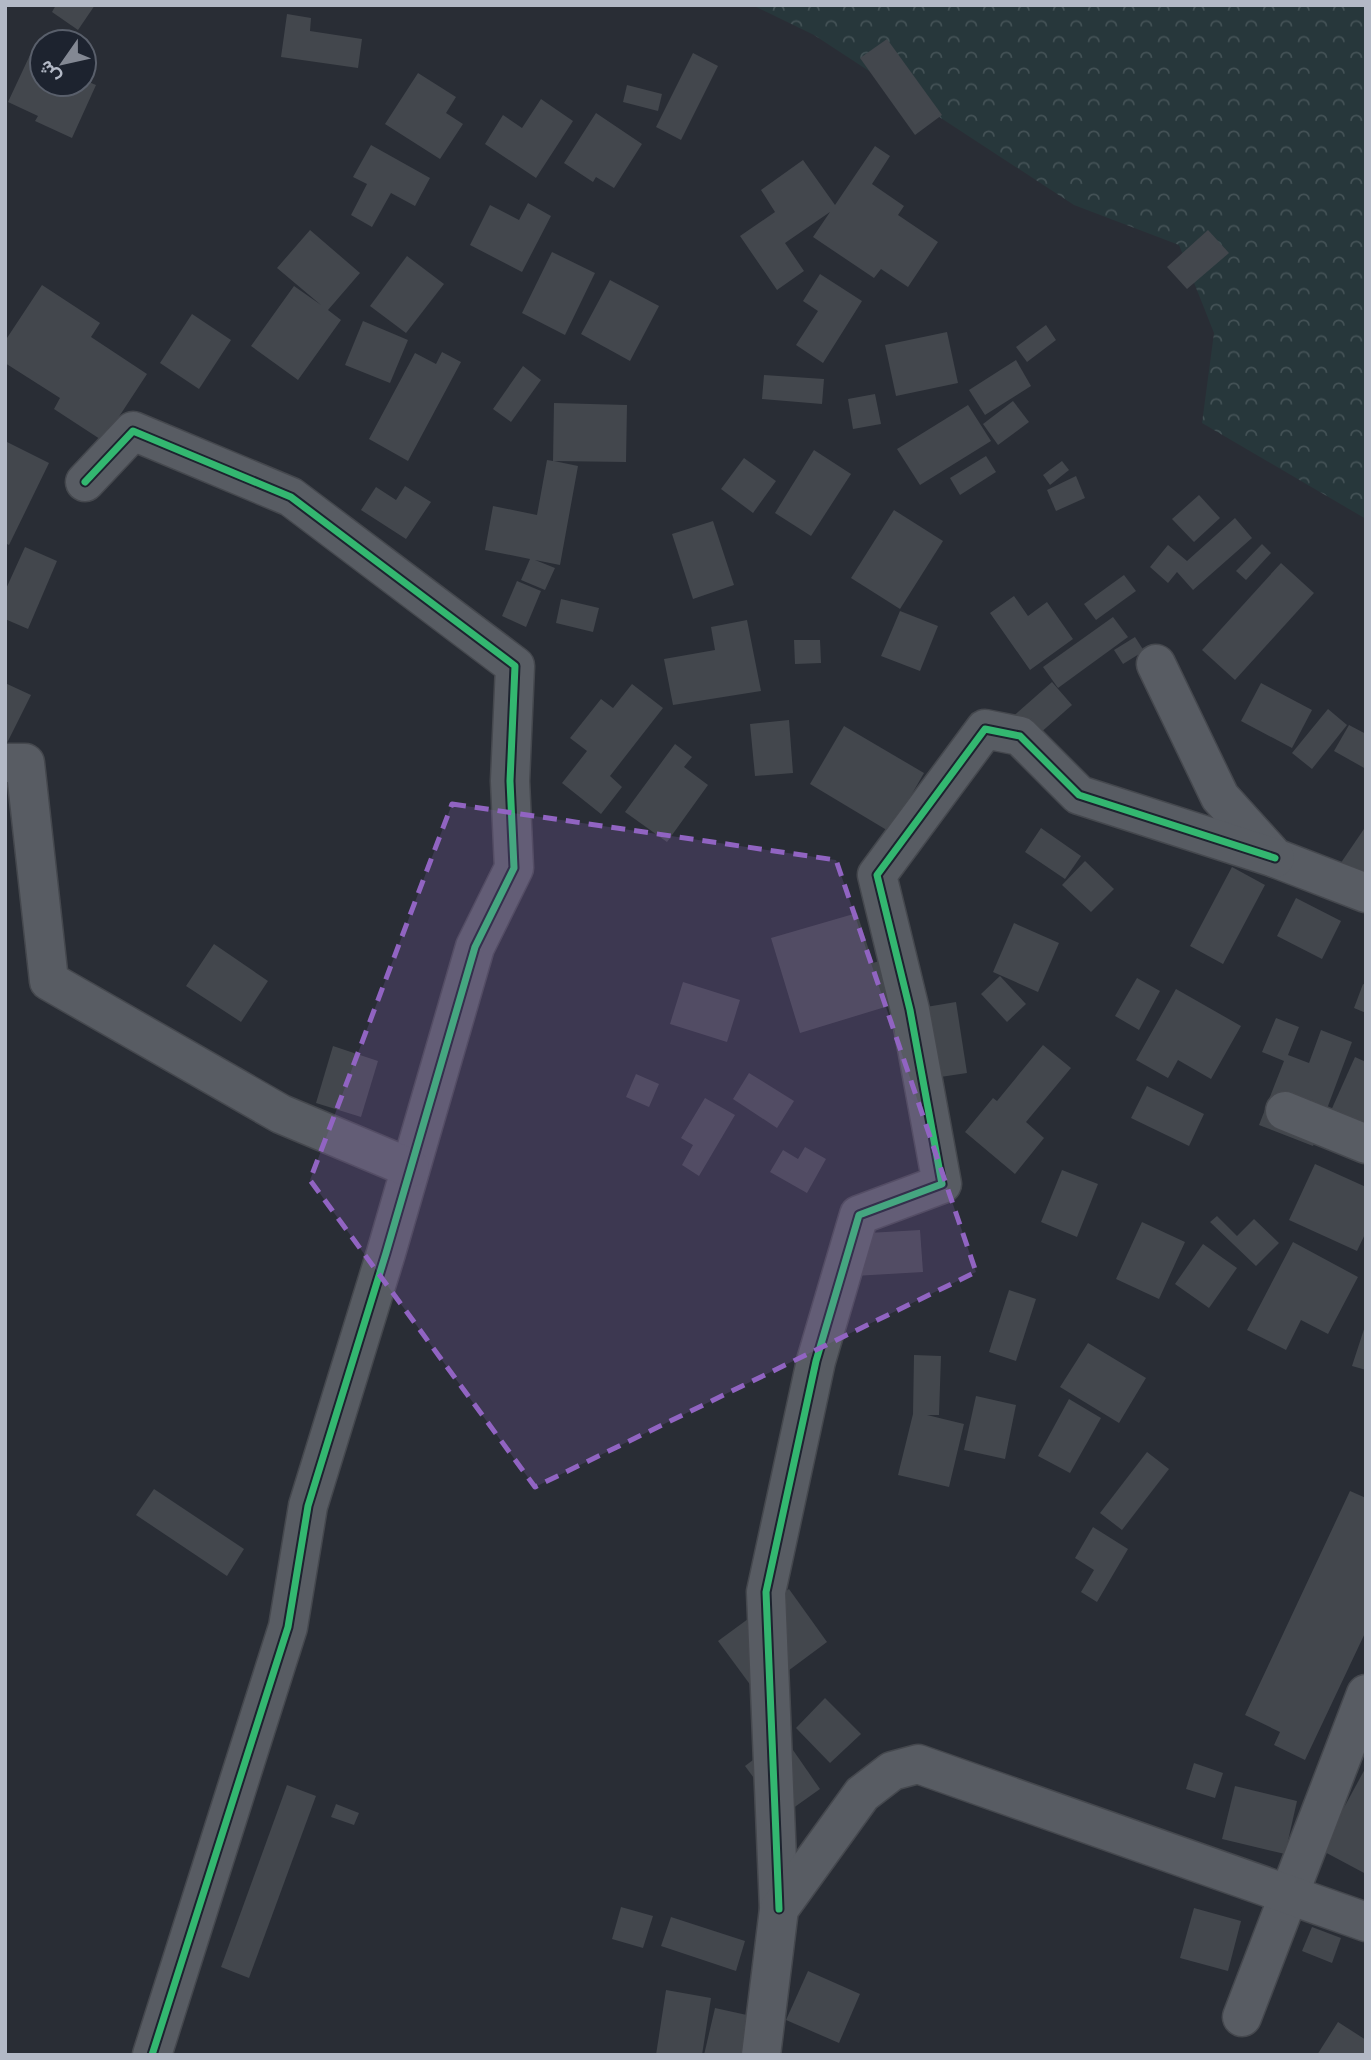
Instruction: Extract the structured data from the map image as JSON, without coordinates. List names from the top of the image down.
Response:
{
  "north": "bottom left"
}
